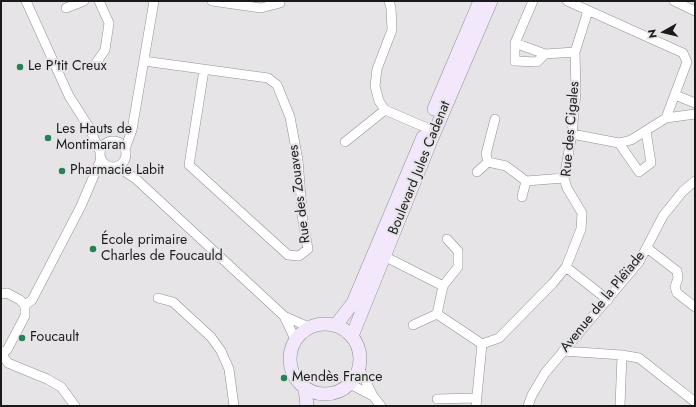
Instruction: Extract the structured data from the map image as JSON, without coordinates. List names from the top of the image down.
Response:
{
  "streets": {
    "street": [
      "Rue des Cigales",
      "Boulevard Jules Cadenat",
      "Rue des Zouaves",
      "Avenue de la Pléïade"
    ]
  },
  "places": [
    "Le P'tit Creux",
    "Les Hauts de Montimaran",
    "Pharmacie Labit",
    "École primaire Charles de Foucauld",
    "Foucault",
    "Mendès France"
  ],
  "north": "left"
}
